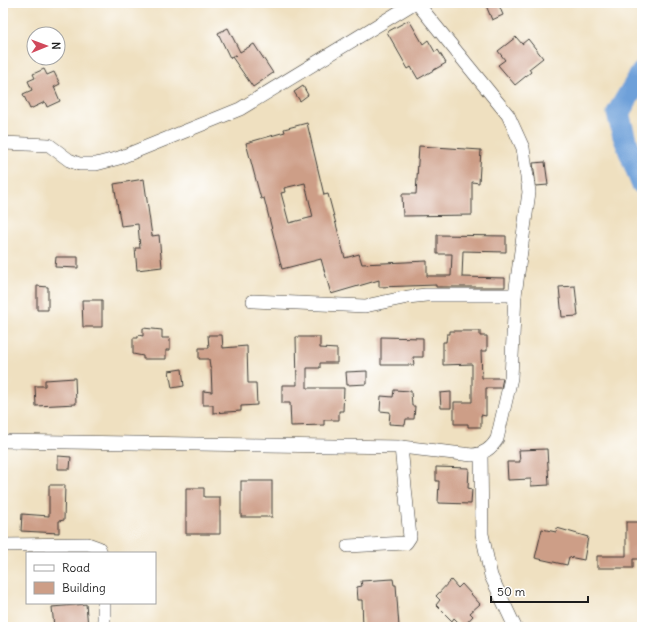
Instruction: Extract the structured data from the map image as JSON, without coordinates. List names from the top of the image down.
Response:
{
  "legend": ["Road", "Building"],
  "scale_bar": "50 m",
  "north": "right"
}
